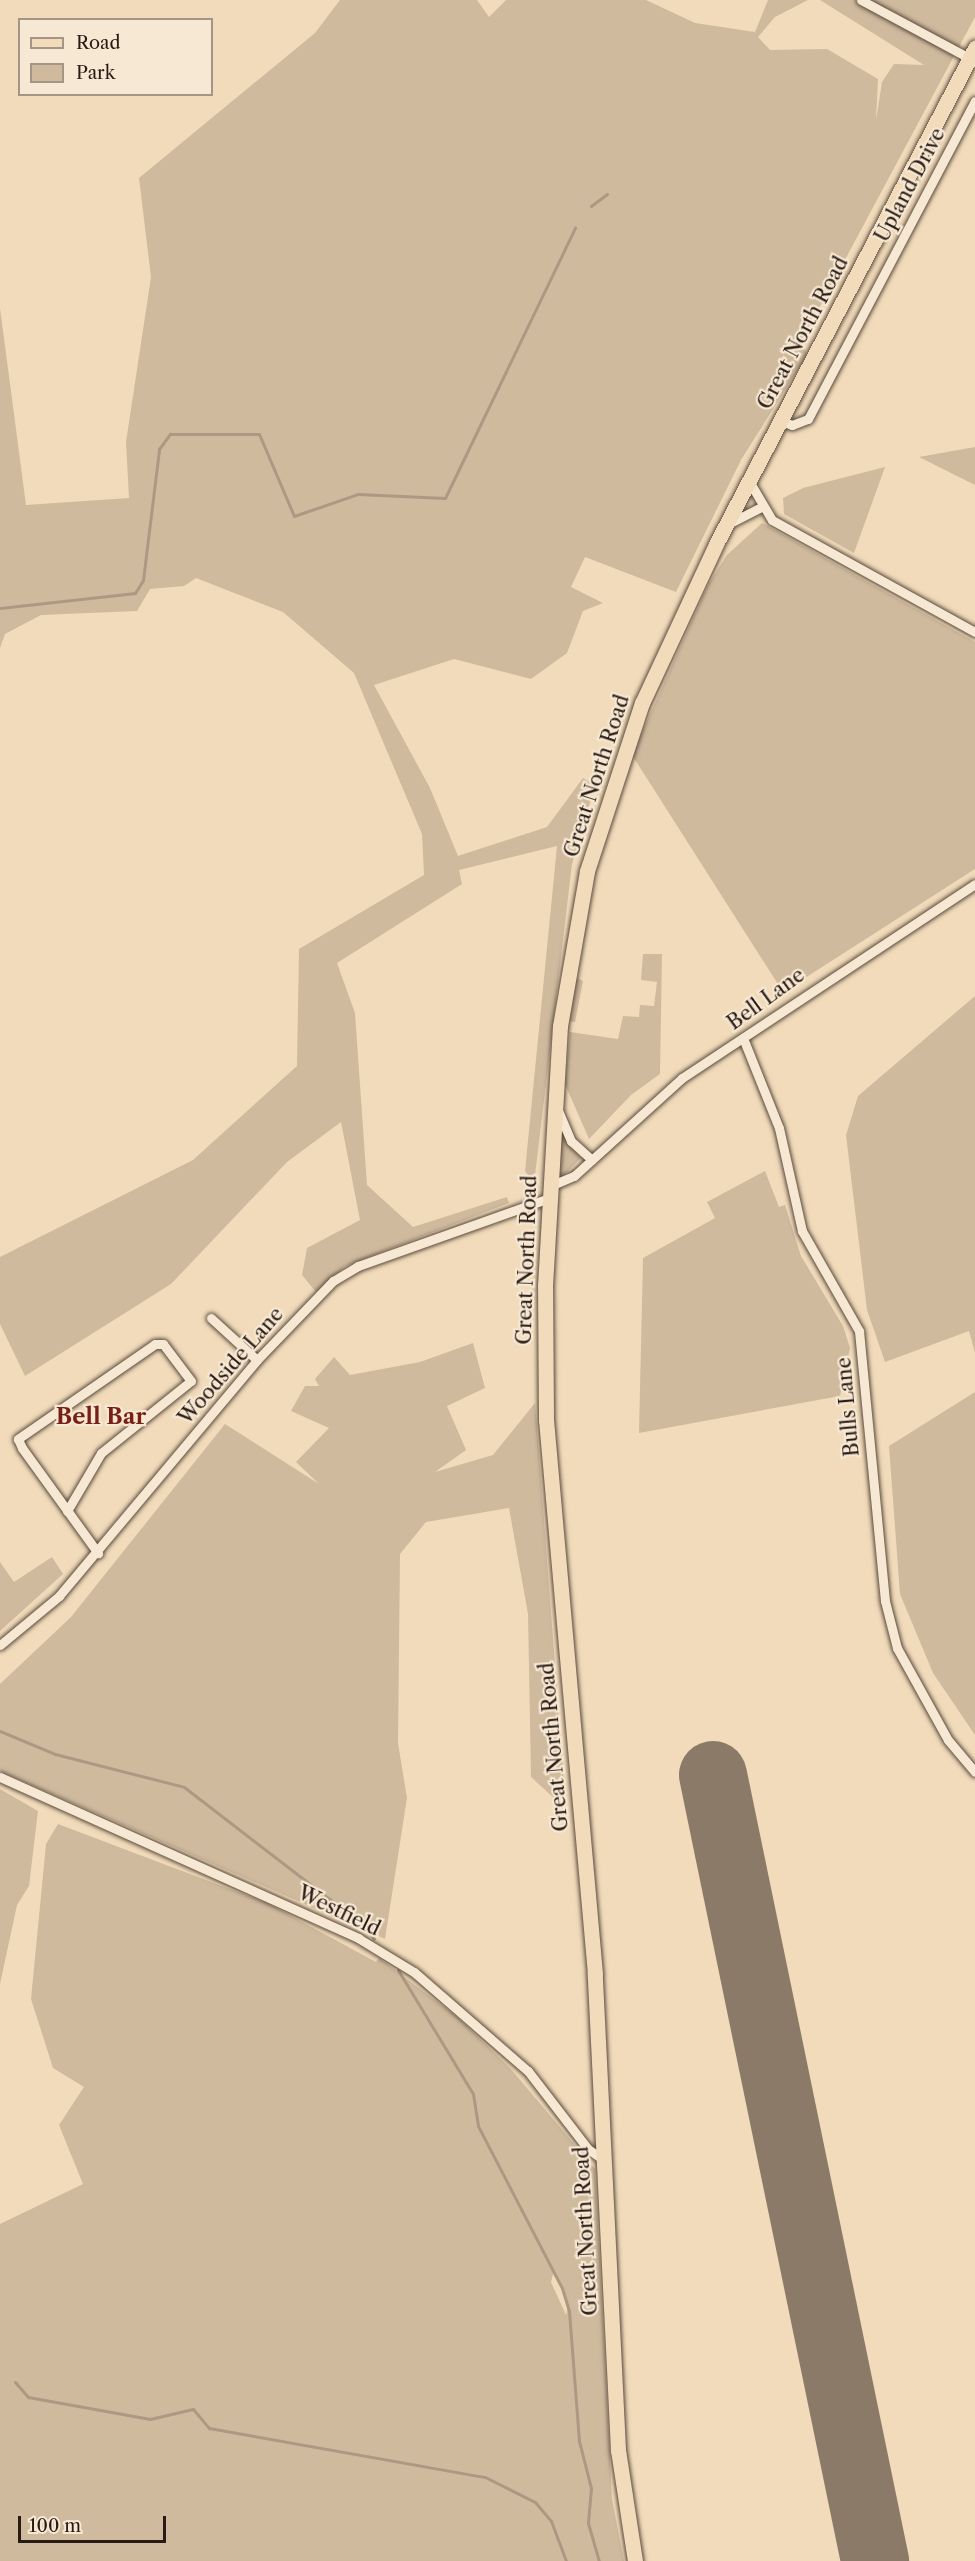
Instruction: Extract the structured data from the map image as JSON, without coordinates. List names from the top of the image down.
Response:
{
  "streets": {
    "main road": ["Great North Road"],
    "street": [
      "Upland Drive",
      "Bell Lane",
      "Woodside Lane",
      "Bulls Lane",
      "Westfield"
    ]
  },
  "crossings": [
    ["Upland Drive", "Great North Road"],
    ["Great North Road", "Bell Lane"],
    ["Great North Road", "Woodside Lane"],
    ["Great North Road", "Westfield"],
    ["Bell Lane", "Woodside Lane"],
    ["Bell Lane", "Bulls Lane"]
  ],
  "districts": ["Bell Bar"],
  "legend": ["Road", "Park"],
  "scale_bar": "100 m"
}
